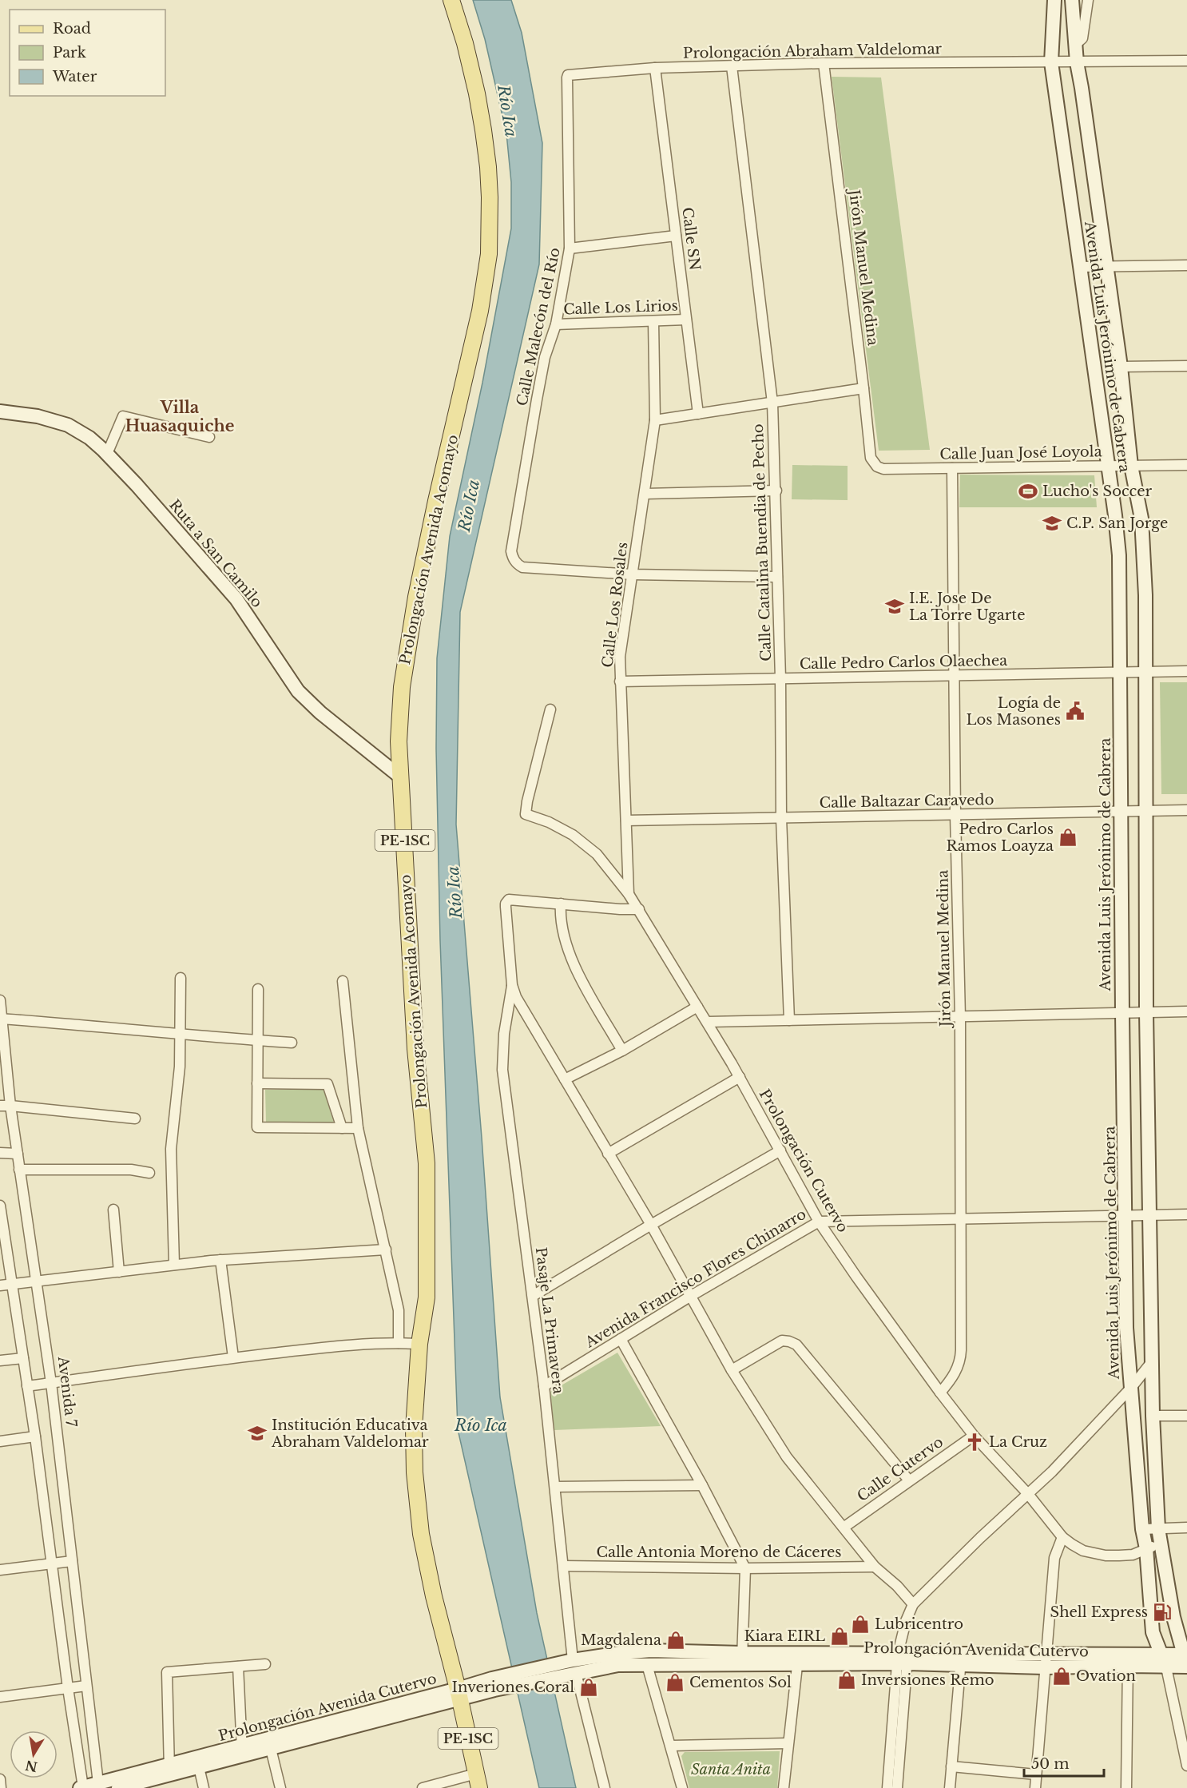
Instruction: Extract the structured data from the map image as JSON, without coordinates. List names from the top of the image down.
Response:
{
  "streets": {
    "main road": ["Prolongación Avenida Acomayo", "PE-1SC"],
    "street": [
      "Prolongación Abraham Valdelomar",
      "Calle SN",
      "Jirón Manuel Medina",
      "Calle Los Lirios",
      "Calle Malecón del Río",
      "Avenida Luis Jerónimo de Cabrera",
      "Calle Juan José Loyola",
      "Calle Catalina Buendia de Pecho",
      "Ruta a San Camilo",
      "Calle Los Rosales",
      "Calle Pedro Carlos Olaechea",
      "Calle Baltazar Caravedo",
      "Prolongación Cutervo",
      "Avenida Francisco Flores Chinarro",
      "Pasaje La Primavera",
      "Avenida 7",
      "Calle Cutervo",
      "Calle Antonia Moreno de Cáceres",
      "Prolongación Avenida Cutervo"
    ]
  },
  "crossings": [
    ["Prolongación Abraham Valdelomar", "Calle SN"],
    ["Prolongación Abraham Valdelomar", "Jirón Manuel Medina"],
    ["Prolongación Abraham Valdelomar", "Calle Malecón del Río"],
    ["Prolongación Abraham Valdelomar", "Avenida Luis Jerónimo de Cabrera"],
    ["Prolongación Abraham Valdelomar", "Calle Catalina Buendia de Pecho"],
    ["Calle SN", "Calle Los Lirios"],
    ["Jirón Manuel Medina", "Calle Juan José Loyola"],
    ["Jirón Manuel Medina", "Calle Pedro Carlos Olaechea"],
    ["Jirón Manuel Medina", "Calle Baltazar Caravedo"],
    ["Jirón Manuel Medina", "Prolongación Cutervo"],
    ["Jirón Manuel Medina", "Avenida Francisco Flores Chinarro"],
    ["Calle Los Lirios", "Calle Malecón del Río"],
    ["Calle Los Lirios", "Calle Los Rosales"],
    ["Calle Malecón del Río", "Calle Los Rosales"],
    ["Avenida Luis Jerónimo de Cabrera", "Calle Juan José Loyola"],
    ["Avenida Luis Jerónimo de Cabrera", "Calle Pedro Carlos Olaechea"],
    ["Avenida Luis Jerónimo de Cabrera", "Calle Baltazar Caravedo"],
    ["Avenida Luis Jerónimo de Cabrera", "Prolongación Cutervo"],
    ["Avenida Luis Jerónimo de Cabrera", "Avenida Francisco Flores Chinarro"],
    ["Avenida Luis Jerónimo de Cabrera", "Prolongación Avenida Cutervo"],
    ["Calle Catalina Buendia de Pecho", "Calle Pedro Carlos Olaechea"],
    ["Calle Catalina Buendia de Pecho", "Calle Baltazar Caravedo"],
    ["Prolongación Avenida Acomayo", "Ruta a San Camilo"],
    ["Prolongación Avenida Acomayo", "Prolongación Avenida Cutervo"],
    ["Calle Los Rosales", "Calle Pedro Carlos Olaechea"],
    ["Calle Los Rosales", "Calle Baltazar Caravedo"],
    ["Calle Los Rosales", "Prolongación Cutervo"],
    ["Prolongación Cutervo", "Avenida Francisco Flores Chinarro"],
    ["Prolongación Cutervo", "Calle Cutervo"],
    ["Avenida Francisco Flores Chinarro", "Pasaje La Primavera"],
    ["Pasaje La Primavera", "Calle Antonia Moreno de Cáceres"],
    ["Pasaje La Primavera", "Prolongación Avenida Cutervo"],
    ["Avenida 7", "Prolongación Avenida Cutervo"]
  ],
  "districts": ["Villa Huasaquiche"],
  "water": ["Río Ica"],
  "parks": ["Santa Anita"],
  "places": {
    "sports": ["Lucho's Soccer"],
    "school or university": ["C.P. San Jorge", "I.E. Jose De La Torre Ugarte", "Institución Educativa Abraham Valdelomar"],
    "public building": ["Logía de Los Masones"],
    "shop": [
      "Pedro Carlos Ramos Loayza",
      "Lubricentro",
      "Kiara EIRL",
      "Magdalena",
      "Ovation",
      "Inversiones Remo",
      "Cementos Sol",
      "Inveriones Coral"
    ],
    "church": ["La Cruz"],
    "fuel station": ["Shell Express"]
  },
  "legend": ["Road", "Park", "Water"],
  "scale_bar": "50 m",
  "north": "bottom"
}
